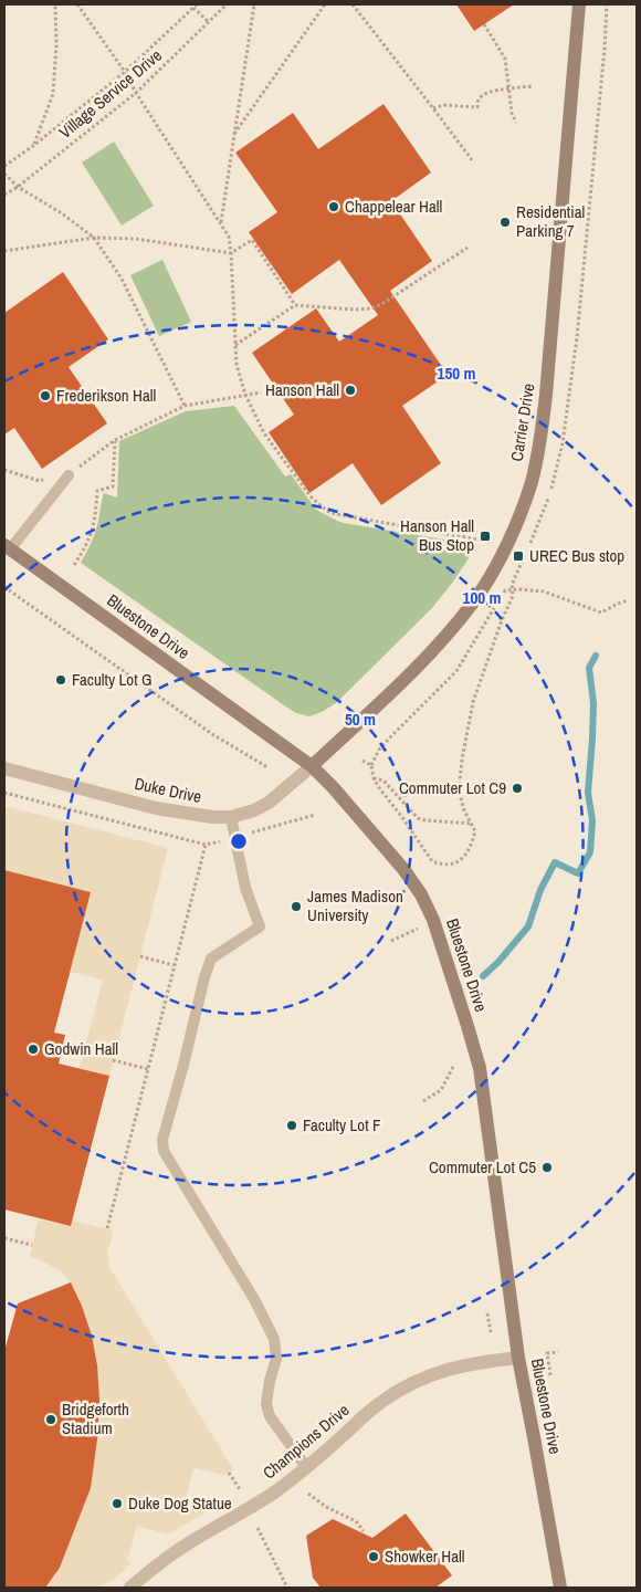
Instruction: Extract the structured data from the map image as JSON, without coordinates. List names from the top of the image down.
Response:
{
  "streets": {
    "street": [
      "Carrier Drive",
      "Bluestone Drive",
      "Duke Drive",
      "Champions Drive"
    ],
    "path": ["Village Service Drive"]
  },
  "crossings": [
    ["Carrier Drive", "Bluestone Drive"],
    ["Carrier Drive", "Duke Drive"],
    ["Bluestone Drive", "Duke Drive"],
    ["Bluestone Drive", "Champions Drive"]
  ],
  "places": {
    "other": [
      "Chappelear Hall",
      "Residential Parking 7",
      "Hanson Hall",
      "Frederikson Hall",
      "Faculty Lot G",
      "Commuter Lot C9",
      "James Madison University",
      "Godwin Hall",
      "Faculty Lot F",
      "Commuter Lot C5",
      "Bridgeforth Stadium",
      "Duke Dog Statue",
      "Showker Hall"
    ],
    "transit": ["Hanson Hall Bus Stop", "UREC Bus stop"]
  },
  "rings": ["150 m", "100 m", "50 m"]
}
